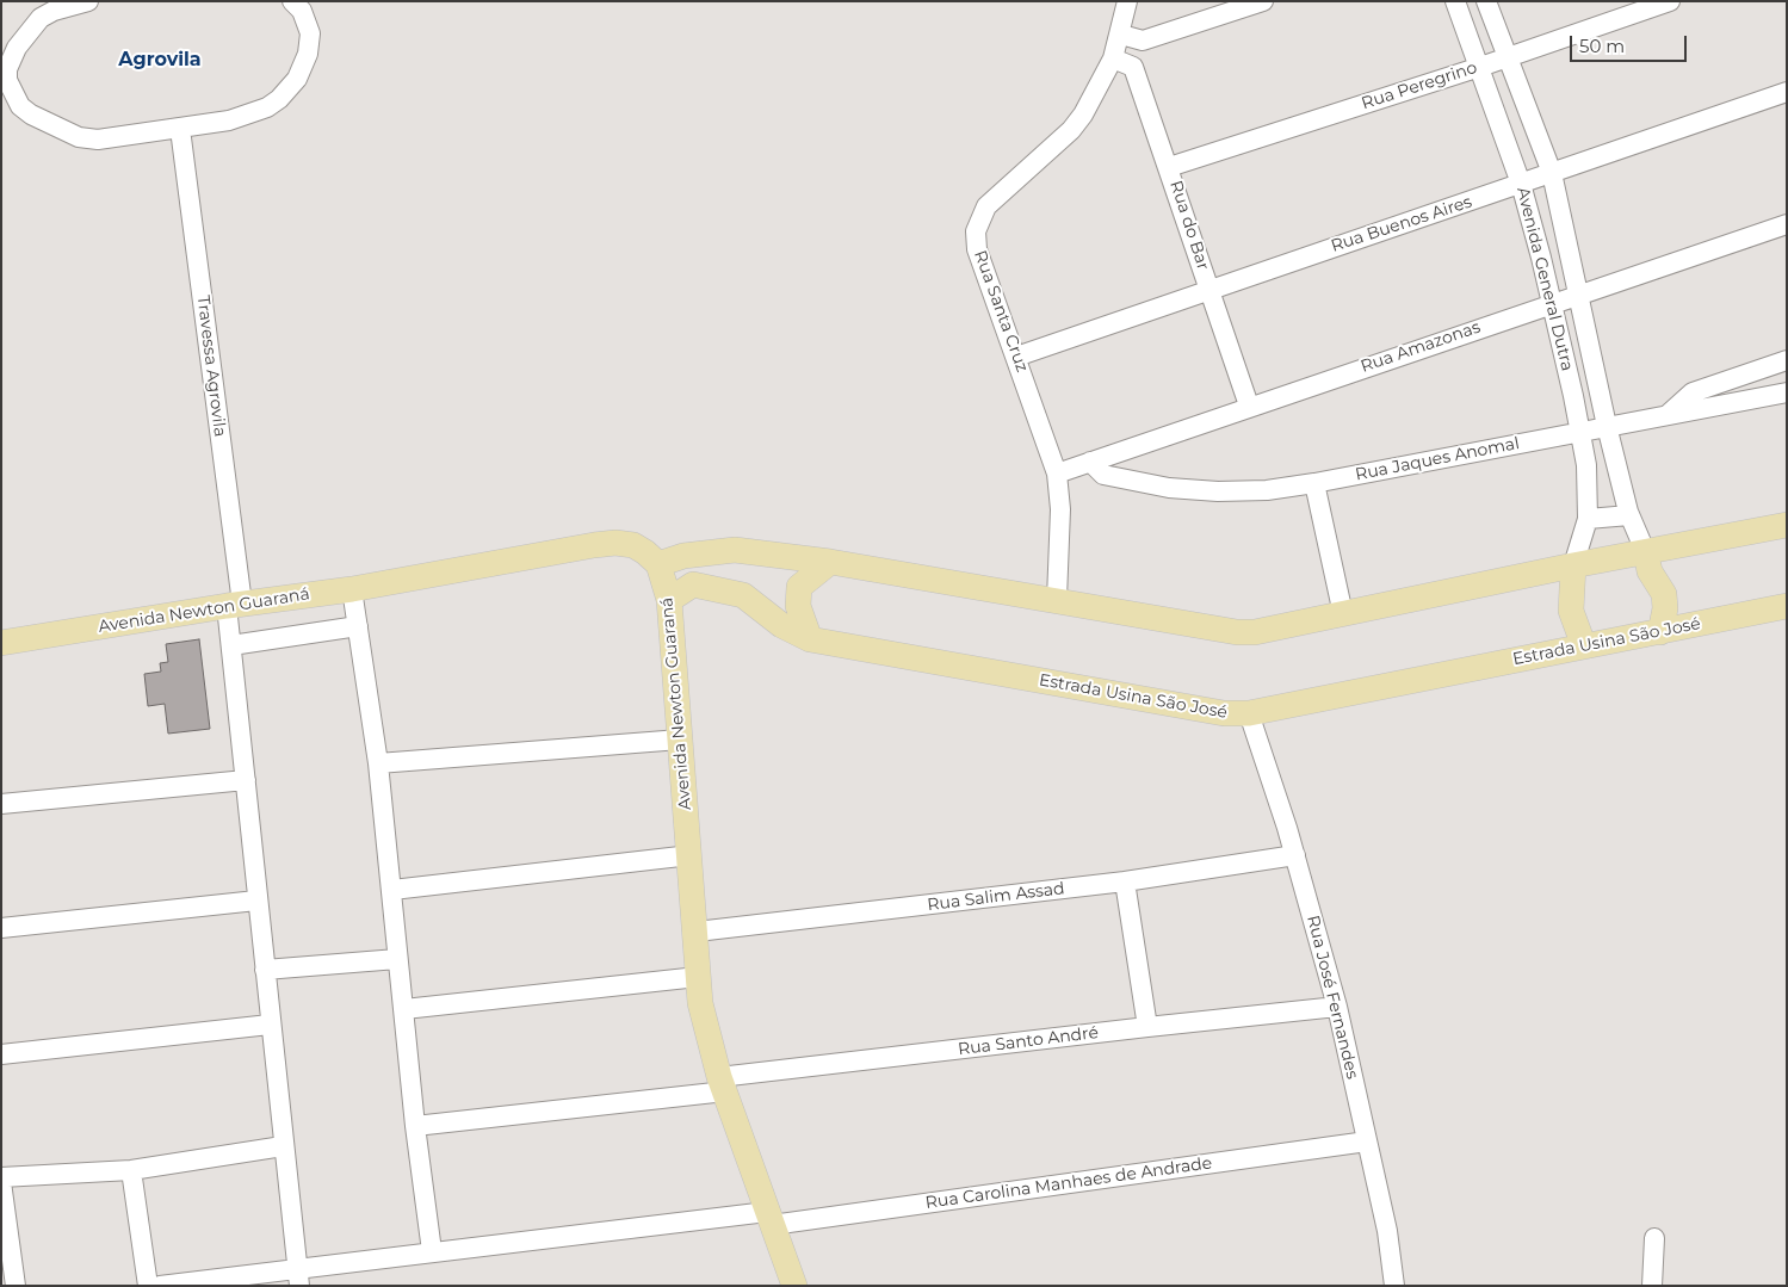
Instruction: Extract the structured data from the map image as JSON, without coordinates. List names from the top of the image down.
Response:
{
  "streets": {
    "main road": ["Avenida Newton Guaraná", "Estrada Usina São José"],
    "street": [
      "Rua Peregrino",
      "Rua Buenos Aires",
      "Rua do Bar",
      "Avenida General Dutra",
      "Rua Santa Cruz",
      "Rua Amazonas",
      "Travessa Agrovila",
      "Rua Jaques Anomal",
      "Rua Salim Assad",
      "Rua José Fernandes",
      "Rua Santo André",
      "Rua Carolina Manhaes de Andrade"
    ]
  },
  "crossings": [
    ["Rua Peregrino", "Rua do Bar"],
    ["Rua Peregrino", "Avenida General Dutra"],
    ["Rua Buenos Aires", "Rua do Bar"],
    ["Rua Buenos Aires", "Avenida General Dutra"],
    ["Rua Buenos Aires", "Rua Santa Cruz"],
    ["Rua do Bar", "Rua Santa Cruz"],
    ["Rua do Bar", "Rua Amazonas"],
    ["Avenida General Dutra", "Rua Amazonas"],
    ["Avenida General Dutra", "Rua Jaques Anomal"],
    ["Rua Santa Cruz", "Rua Amazonas"],
    ["Rua Amazonas", "Rua Jaques Anomal"],
    ["Travessa Agrovila", "Avenida Newton Guaraná"],
    ["Travessa Agrovila", "Rua Carolina Manhaes de Andrade"],
    ["Avenida Newton Guaraná", "Estrada Usina São José"],
    ["Avenida Newton Guaraná", "Rua Salim Assad"],
    ["Avenida Newton Guaraná", "Rua Santo André"],
    ["Avenida Newton Guaraná", "Rua Carolina Manhaes de Andrade"],
    ["Estrada Usina São José", "Rua José Fernandes"],
    ["Rua Salim Assad", "Rua José Fernandes"],
    ["Rua José Fernandes", "Rua Santo André"],
    ["Rua José Fernandes", "Rua Carolina Manhaes de Andrade"]
  ],
  "districts": ["Agrovila"],
  "scale_bar": "50 m"
}
